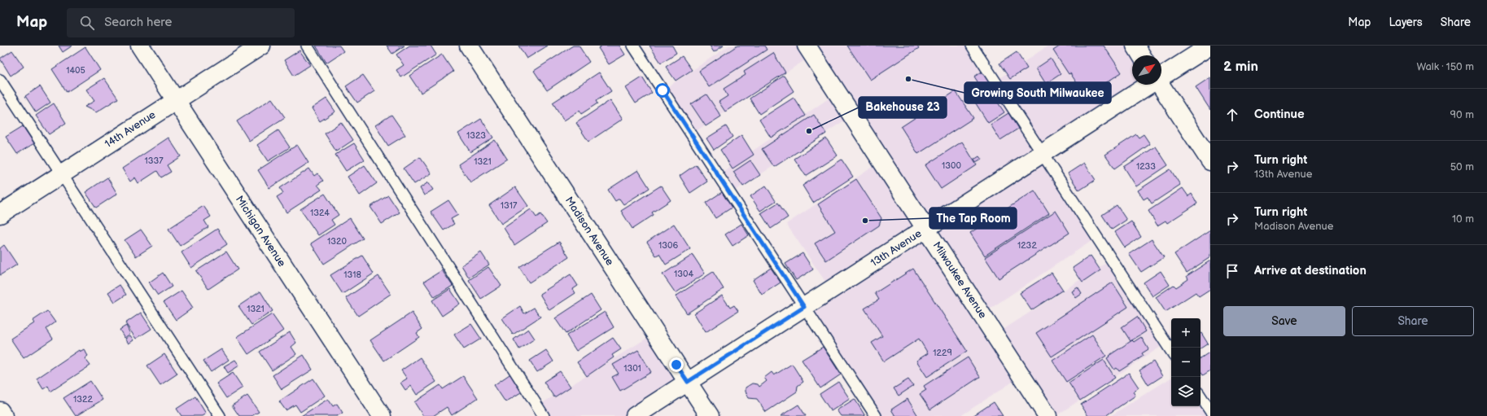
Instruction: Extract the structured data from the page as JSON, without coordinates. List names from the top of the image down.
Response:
{
  "streets": {
    "street": [
      "14th Avenue",
      "Michigan Avenue",
      "Madison Avenue",
      "13th Avenue",
      "Milwaukee Avenue"
    ]
  },
  "crossings": [
    ["14th Avenue", "Michigan Avenue"],
    ["Madison Avenue", "13th Avenue"],
    ["13th Avenue", "Milwaukee Avenue"]
  ],
  "places": ["Growing South Milwaukee", "Bakehouse 23", "The Tap Room"],
  "house_numbers": [
    "1405",
    "1323",
    "1337",
    "1321",
    "1300",
    "1233",
    "1317",
    "1324",
    "1320",
    "1306",
    "1232",
    "1304",
    "1318",
    "1321",
    "1229",
    "1301",
    "1322"
  ],
  "north": "top right",
  "page": {
    "header": "Map",
    "search": "Search here",
    "nav": ["Map", "Layers", "Share"],
    "heading": ["2 min", "Walk · 150 m"],
    "list": [
      ["Continue", "90 m"],
      ["Turn right", "13th Avenue", "50 m"],
      ["Turn right", "Madison Avenue", "10 m"],
      "Arrive at destination"
    ],
    "buttons": ["Save", "Share"],
    "map_buttons": ["+", "−"]
  }
}
